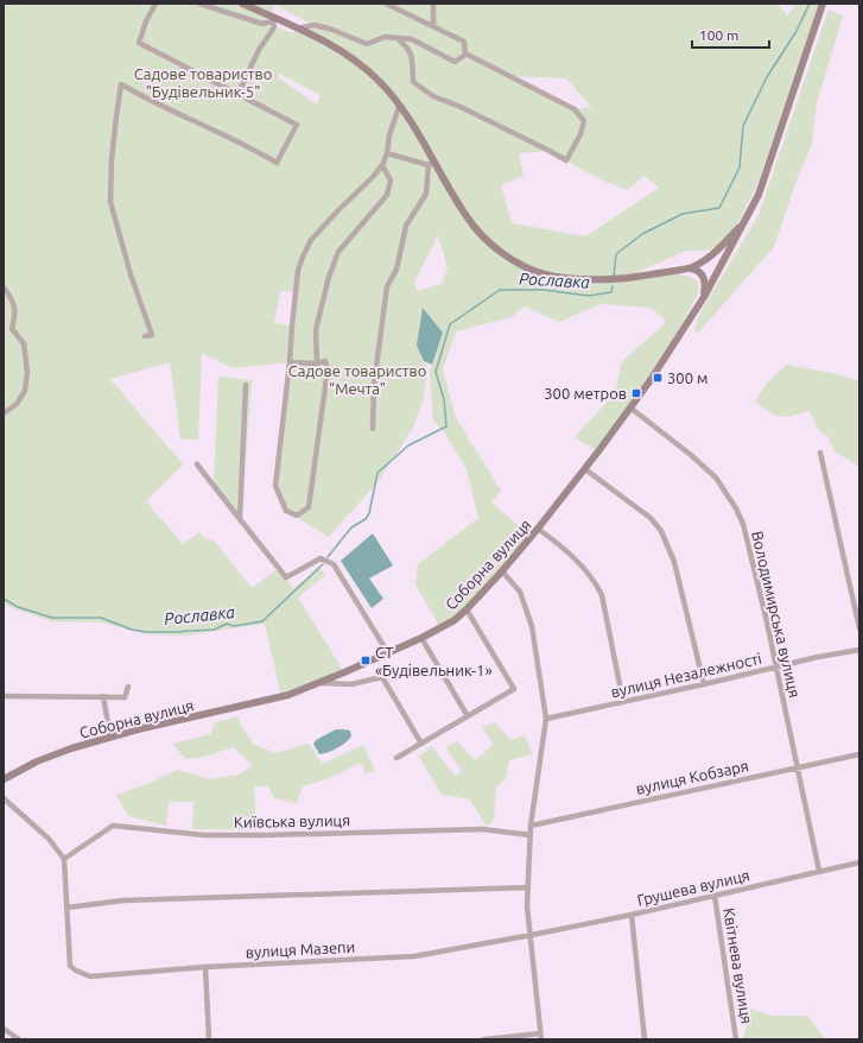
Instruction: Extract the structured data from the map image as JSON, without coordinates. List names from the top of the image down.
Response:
{
  "streets": {
    "street": [
      "Соборна вулиця",
      "Володимирська вулиця",
      "вулиця Незалежності",
      "вулиця Кобзаря",
      "Київська вулиця",
      "Грушева вулиця",
      "вулиця Мазепи",
      "Квітнева вулиця"
    ]
  },
  "crossings": [
    ["Соборна вулиця", "Володимирська вулиця"],
    ["Володимирська вулиця", "вулиця Незалежності"],
    ["Володимирська вулиця", "вулиця Кобзаря"],
    ["Володимирська вулиця", "Грушева вулиця"],
    ["Грушева вулиця", "вулиця Мазепи"],
    ["Грушева вулиця", "Квітнева вулиця"]
  ],
  "water": ["Рославка"],
  "parks": ["Садове товариство \"Будівельник-5\"", "Садове товариство \"Мечта\""],
  "places": {
    "transit": ["300 м", "300 метров", "СТ «Будівельник-1»"]
  },
  "scale_bar": "100 m"
}
